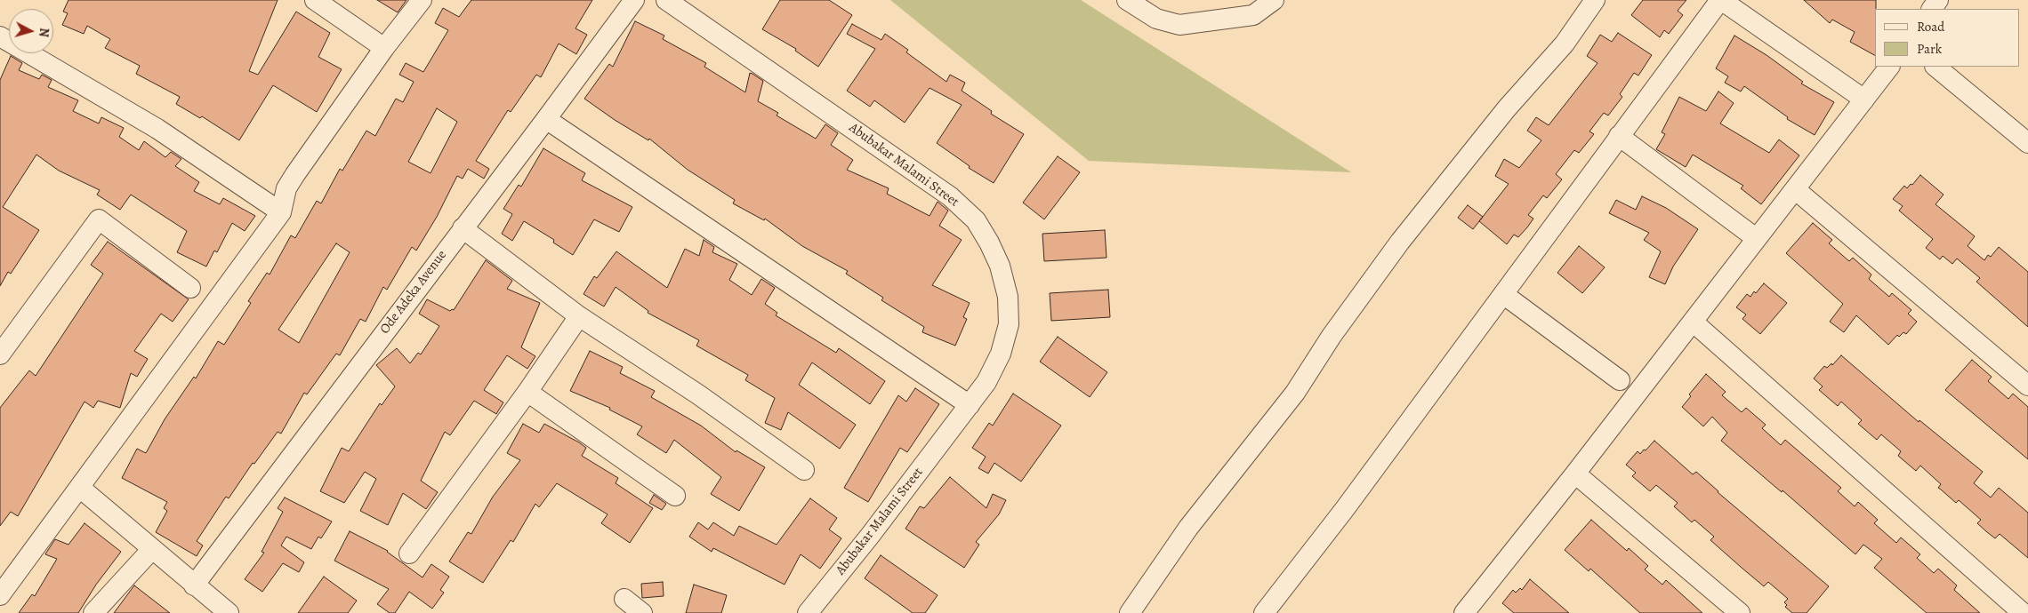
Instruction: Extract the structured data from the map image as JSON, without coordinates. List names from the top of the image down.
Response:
{
  "streets": {
    "street": ["Abubakar Malami Street", "Ode Adeka Avenue"]
  },
  "legend": ["Road", "Park"],
  "north": "right"
}
